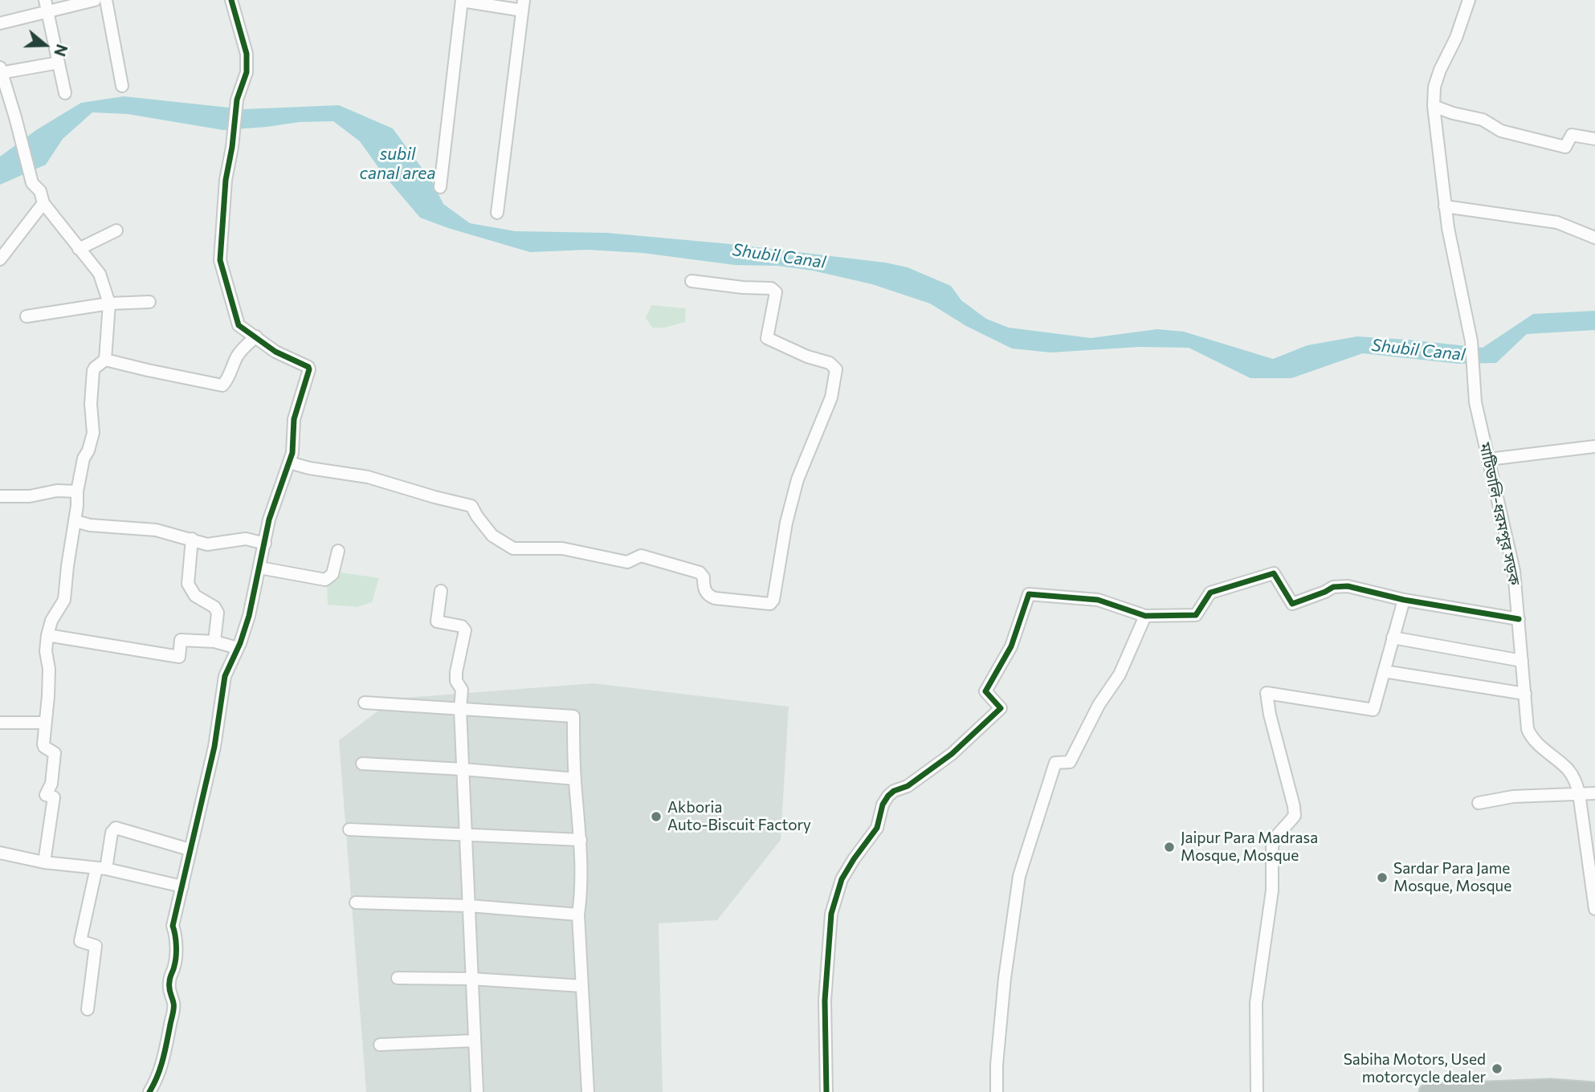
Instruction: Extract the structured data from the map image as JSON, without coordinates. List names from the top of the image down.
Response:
{
  "streets": {
    "street": ["মাটিডালি-ধরমপুর সড়ক"]
  },
  "water": ["subil canal area", "Shubil Canal"],
  "places": [
    "Akboria Auto-Biscuit Factory",
    "Jaipur Para Madrasa Mosque, Mosque",
    "Sardar Para Jame Mosque, Mosque",
    "Sabiha Motors, Used motorcycle dealer"
  ],
  "north": "right"
}
